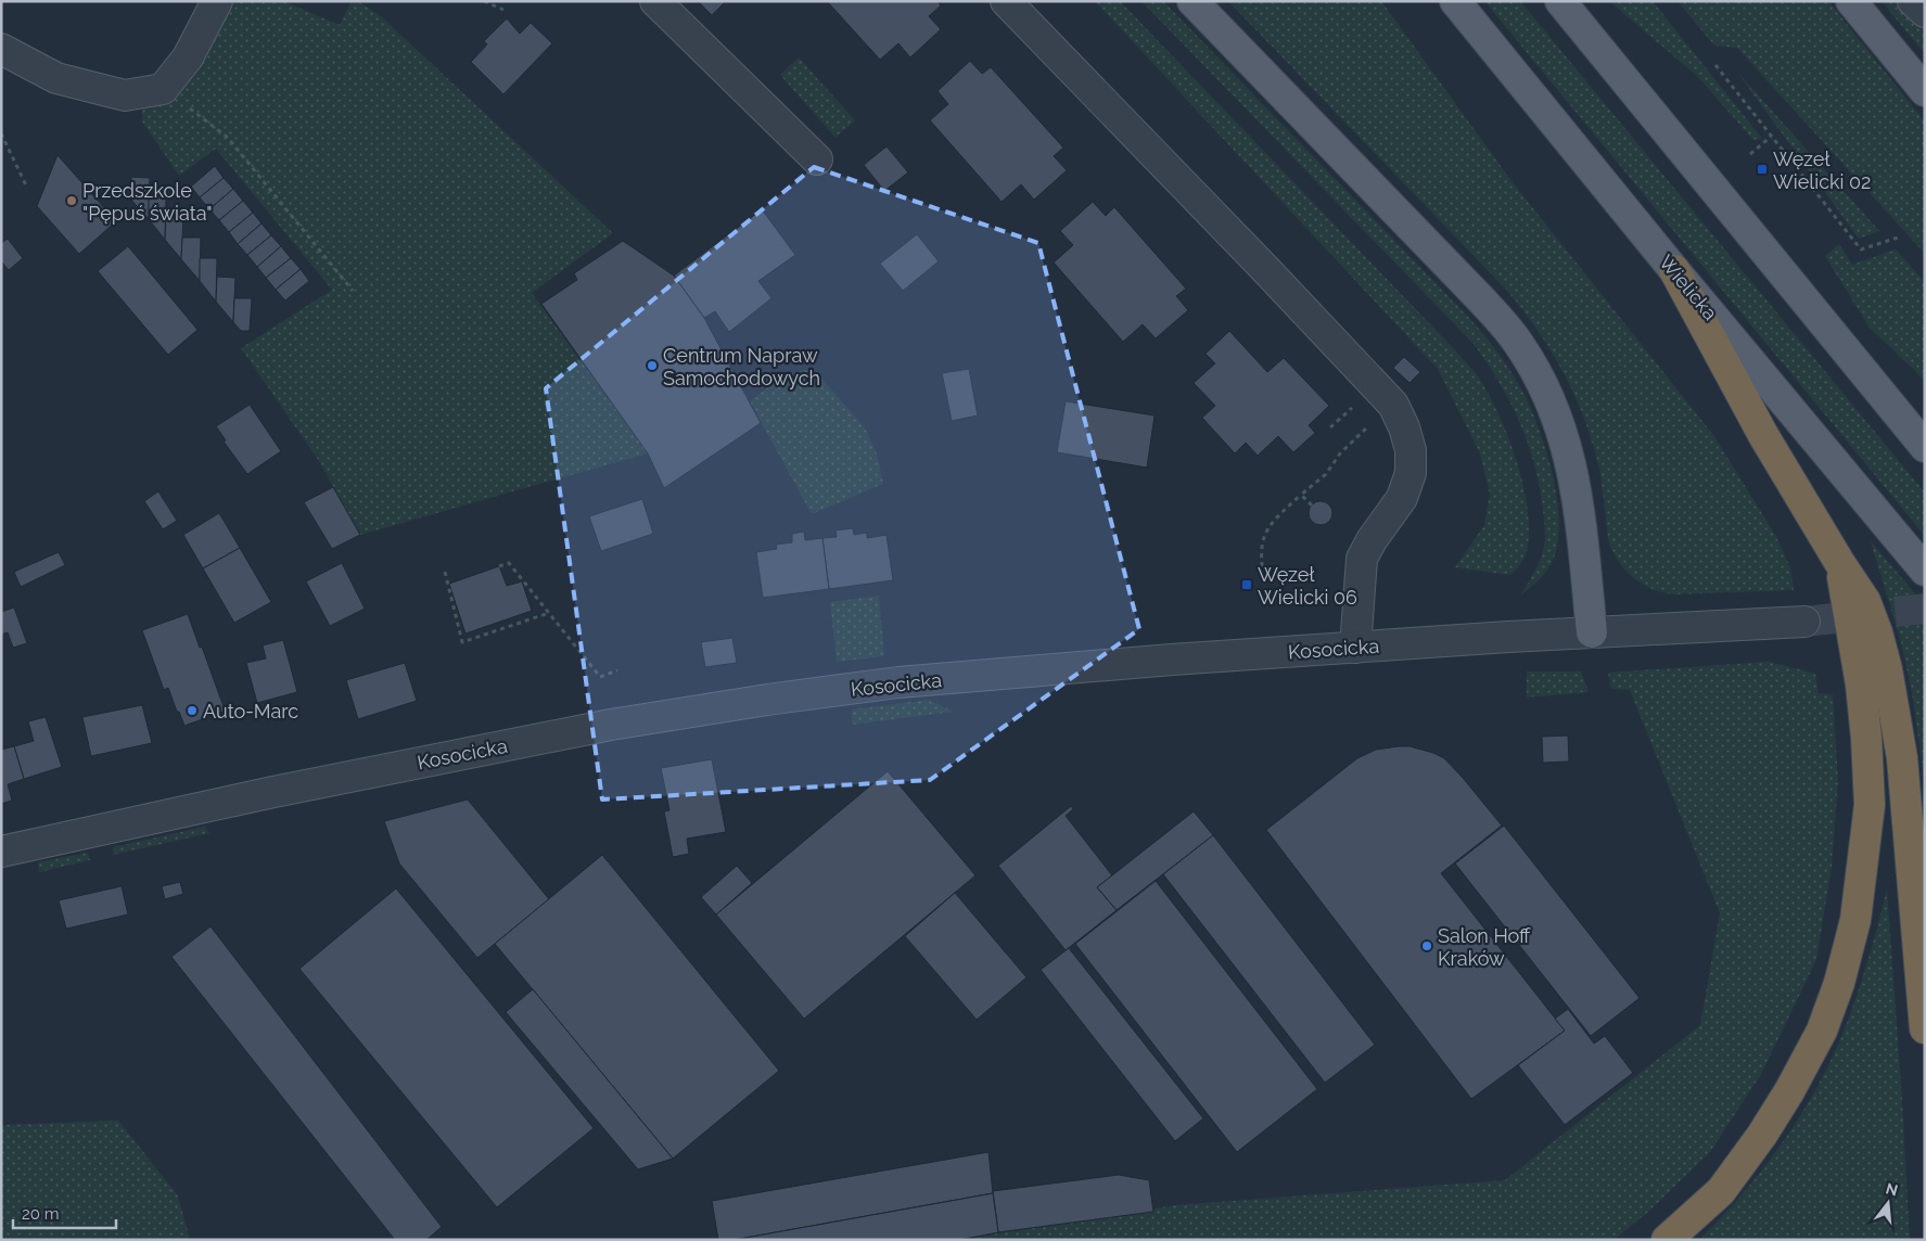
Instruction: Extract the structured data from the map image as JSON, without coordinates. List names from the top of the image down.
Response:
{
  "streets": {
    "main road": ["Wielicka"],
    "street": ["Kosocicka"]
  },
  "places": {
    "transit": ["Węzeł Wielicki 02", "Węzeł Wielicki 06"],
    "other": [
      "Przedszkole \"Pępuś świata\"",
      "Centrum Napraw Samochodowych",
      "Auto-Marc",
      "Salon Hoff Kraków"
    ]
  },
  "scale_bar": "20 m",
  "north": "top"
}
